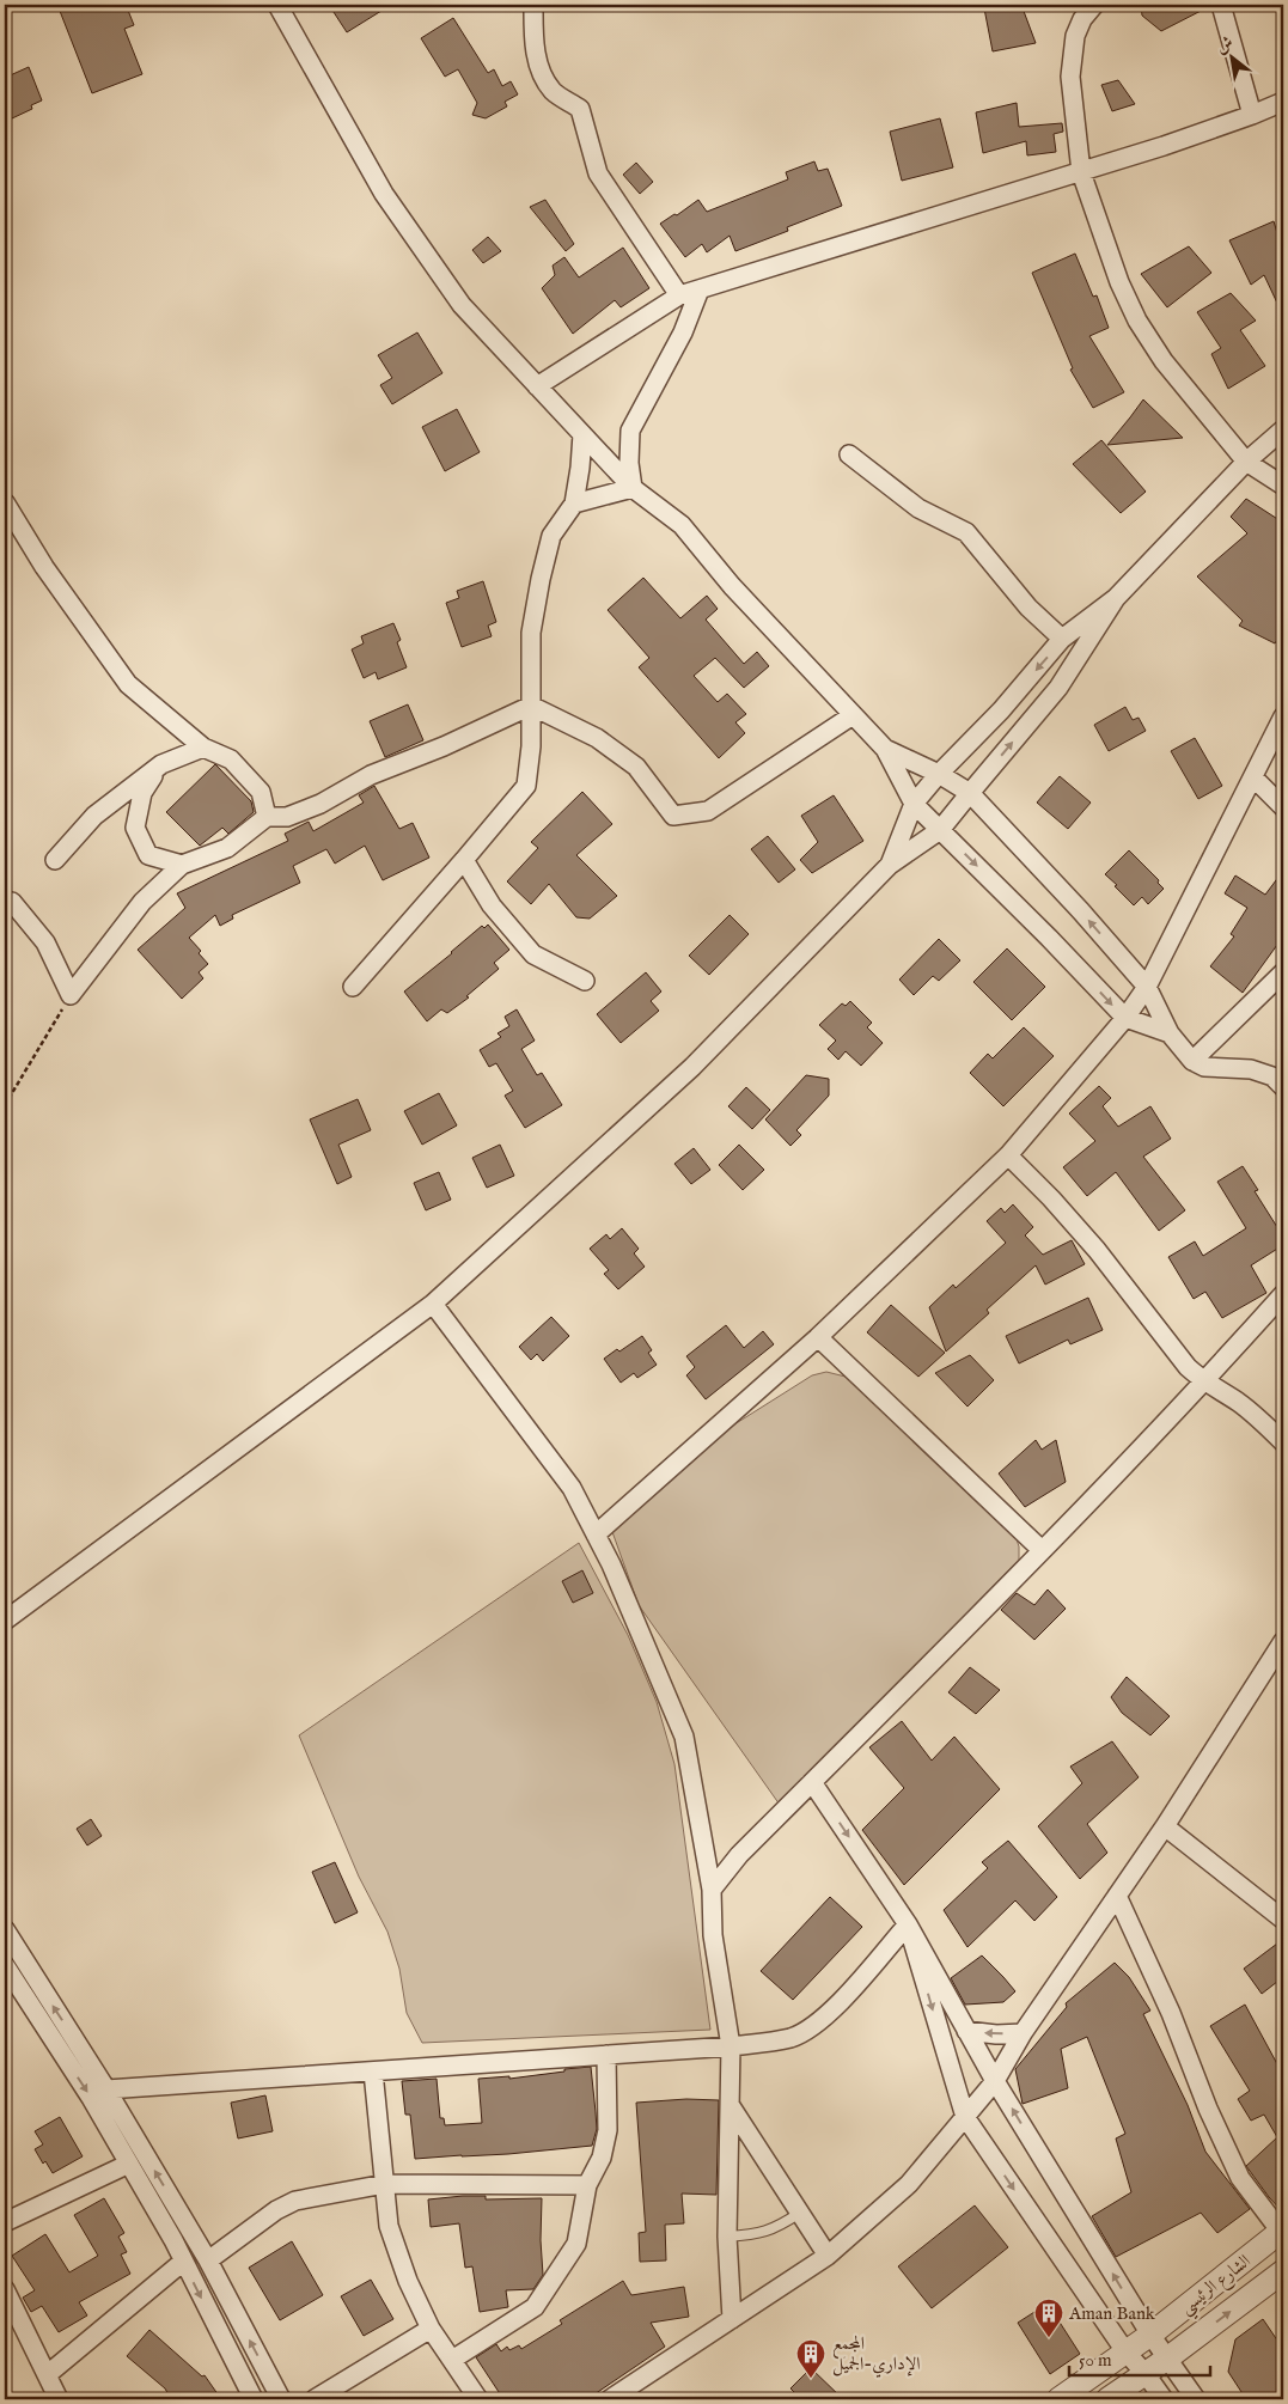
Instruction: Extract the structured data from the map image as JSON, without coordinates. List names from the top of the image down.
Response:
{
  "streets": {
    "street": ["الشارع الرئيسي"]
  },
  "places": {
    "building": ["Aman Bank", "المجمع الإداري-الجميل"]
  },
  "scale_bar": "50 m",
  "north": "top left"
}
